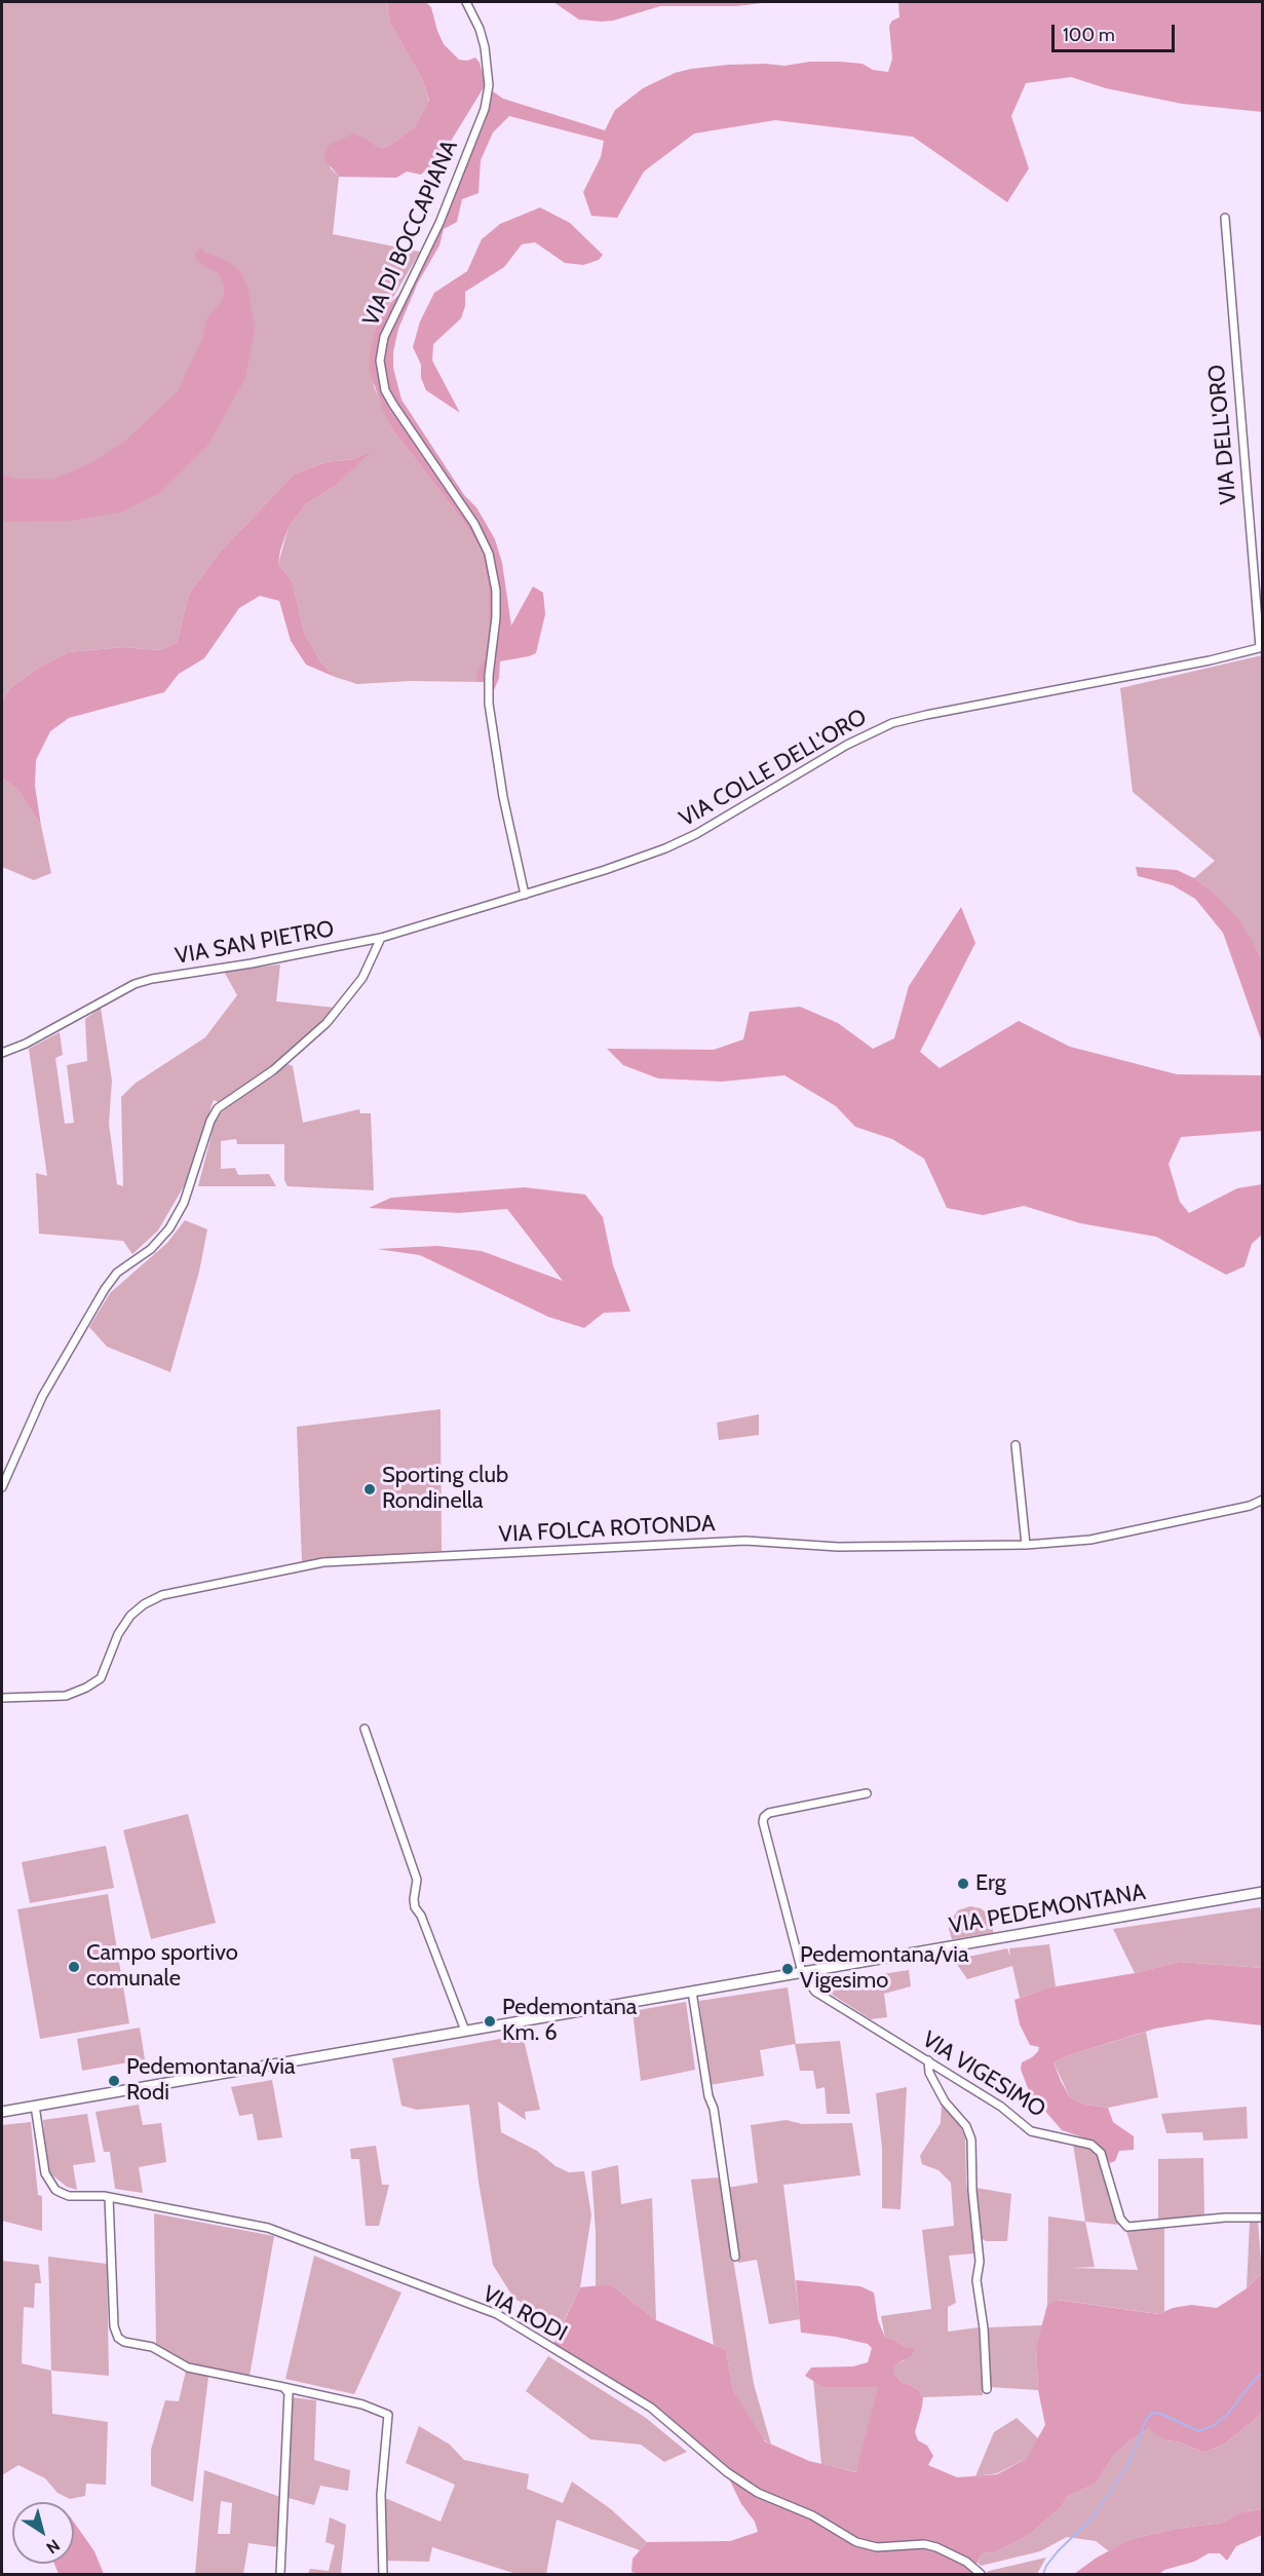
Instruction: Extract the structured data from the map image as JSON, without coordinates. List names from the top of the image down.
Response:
{
  "streets": {
    "street": [
      "VIA DI BOCCAPIANA",
      "VIA DELL'ORO",
      "VIA COLLE DELL'ORO",
      "VIA SAN PIETRO",
      "VIA FOLCA ROTONDA",
      "VIA PEDEMONTANA",
      "VIA VIGESIMO",
      "VIA RODI"
    ]
  },
  "crossings": [
    ["VIA DI BOCCAPIANA", "VIA COLLE DELL'ORO"],
    ["VIA DI BOCCAPIANA", "VIA SAN PIETRO"],
    ["VIA DELL'ORO", "VIA COLLE DELL'ORO"],
    ["VIA COLLE DELL'ORO", "VIA SAN PIETRO"],
    ["VIA PEDEMONTANA", "VIA VIGESIMO"],
    ["VIA PEDEMONTANA", "VIA RODI"]
  ],
  "places": [
    "Sporting club Rondinella",
    "Erg",
    "Campo sportivo comunale",
    "Pedemontana/via Vigesimo",
    "Pedemontana Km. 6",
    "Pedemontana/via Rodi"
  ],
  "scale_bar": "100 m",
  "north": "bottom right"
}
